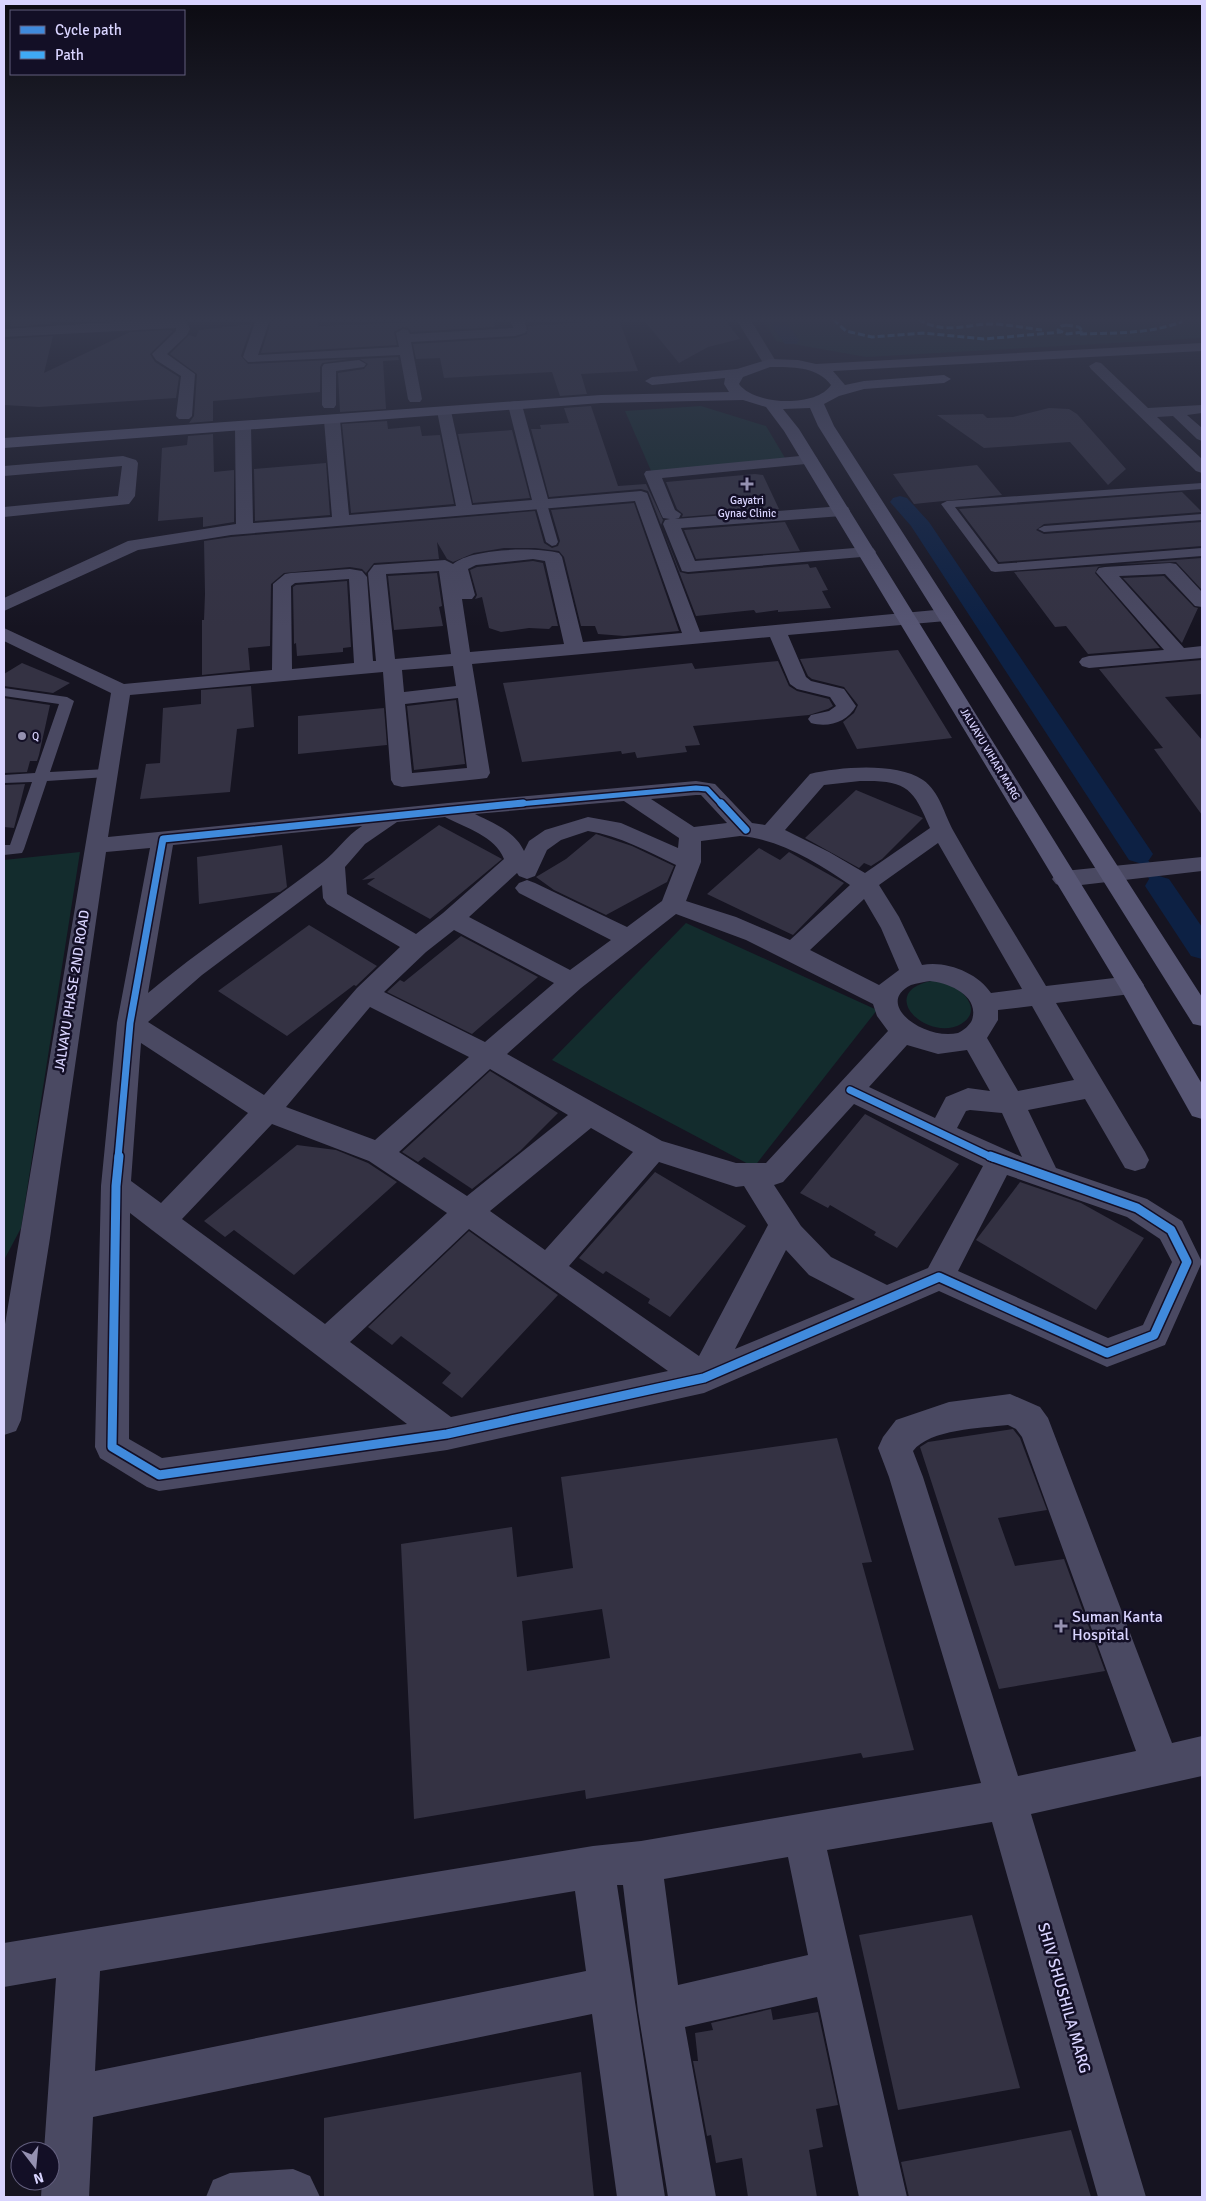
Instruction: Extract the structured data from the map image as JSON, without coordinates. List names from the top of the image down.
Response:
{
  "streets": {
    "main road": ["JALVAYU VIHAR MARG"],
    "street": ["JALVAYU PHASE 2ND ROAD", "SHIV SHUSHILA MARG"]
  },
  "places": {
    "health": ["Gayatri Gynac Clinic", "Suman Kanta Hospital"],
    "other": ["Q"]
  },
  "legend": ["Cycle path", "Path"],
  "north": "bottom"
}
